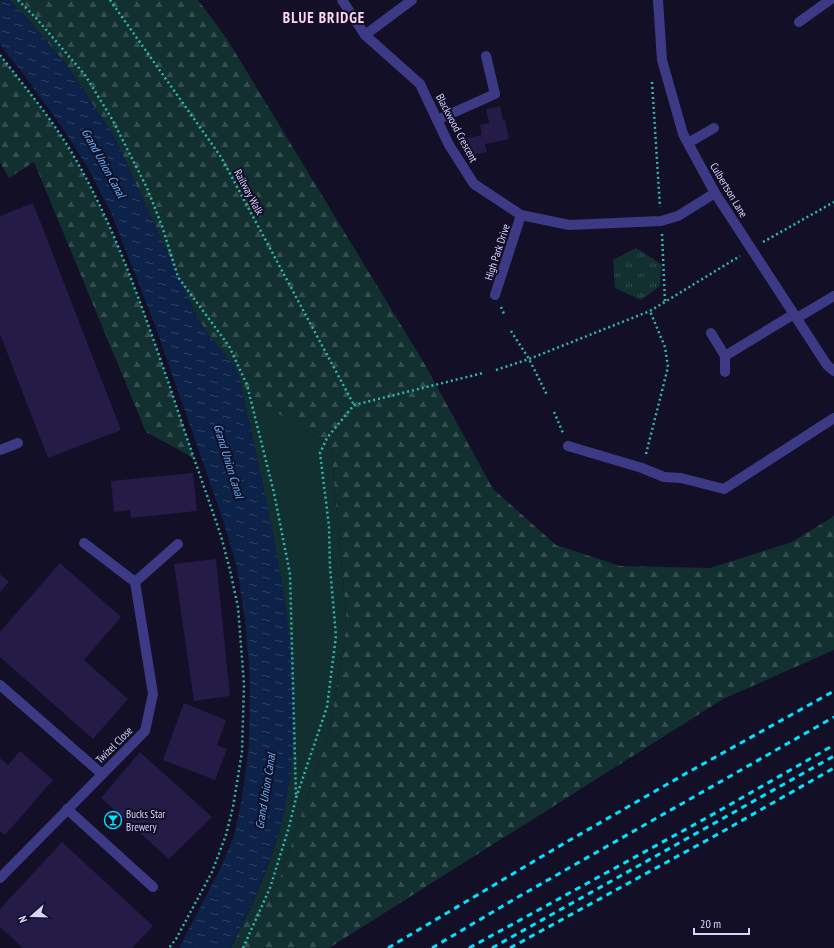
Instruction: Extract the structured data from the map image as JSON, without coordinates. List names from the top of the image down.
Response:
{
  "streets": {
    "street": [
      "Blackwood Crescent",
      "Culbertson Lane",
      "High Park Drive",
      "Twizel Close"
    ],
    "path": ["Railway Walk"]
  },
  "crossings": [
    ["Blackwood Crescent", "Culbertson Lane"],
    ["Blackwood Crescent", "High Park Drive"]
  ],
  "districts": ["BLUE BRIDGE"],
  "water": ["Grand Union Canal"],
  "places": {
    "bar": ["Bucks Star Brewery"]
  },
  "scale_bar": "20 m",
  "north": "left"
}
